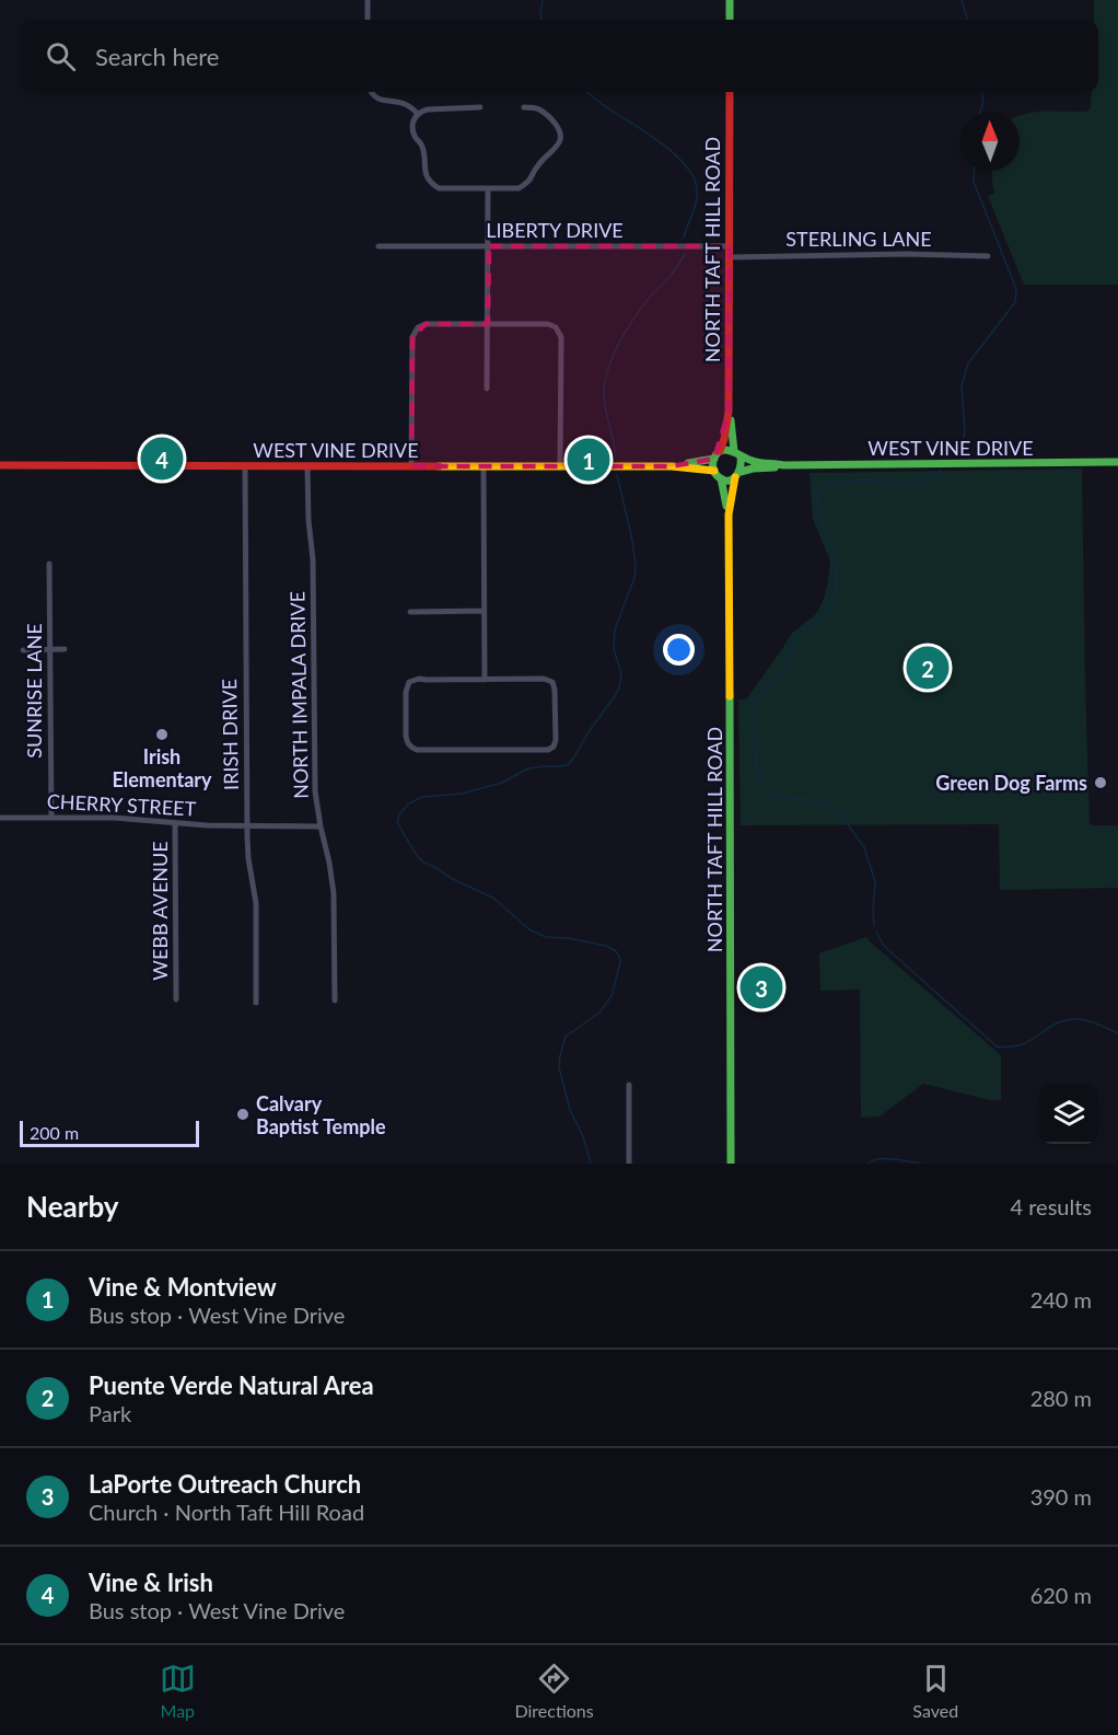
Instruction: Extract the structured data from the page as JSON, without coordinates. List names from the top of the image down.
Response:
{
  "streets": {
    "main road": ["NORTH TAFT HILL ROAD", "WEST VINE DRIVE"],
    "street": [
      "LIBERTY DRIVE",
      "STERLING LANE",
      "SUNRISE LANE",
      "NORTH IMPALA DRIVE",
      "IRISH DRIVE",
      "CHERRY STREET",
      "WEBB AVENUE"
    ]
  },
  "crossings": [
    ["LIBERTY DRIVE", "NORTH TAFT HILL ROAD"],
    ["STERLING LANE", "NORTH TAFT HILL ROAD"],
    ["NORTH TAFT HILL ROAD", "WEST VINE DRIVE"],
    ["WEST VINE DRIVE", "NORTH IMPALA DRIVE"],
    ["WEST VINE DRIVE", "IRISH DRIVE"],
    ["SUNRISE LANE", "CHERRY STREET"],
    ["NORTH IMPALA DRIVE", "CHERRY STREET"],
    ["IRISH DRIVE", "CHERRY STREET"],
    ["CHERRY STREET", "WEBB AVENUE"]
  ],
  "places": ["Irish Elementary", "Green Dog Farms", "Calvary Baptist Temple"],
  "scale_bar": "200 m",
  "north": "top",
  "page": {
    "search": "Search here",
    "pins": [
      "4",
      "1",
      "2",
      "3"
    ],
    "scale": "200 m",
    "heading": ["Nearby", "4 results"],
    "list": [
      {
        "mark": "1",
        "name": "Vine & Montview",
        "note": "Bus stop · West Vine Drive",
        "value": "240 m"
      },
      {
        "mark": "2",
        "name": "Puente Verde Natural Area",
        "note": "Park",
        "value": "280 m"
      },
      {
        "mark": "3",
        "name": "LaPorte Outreach Church",
        "note": "Church · North Taft Hill Road",
        "value": "390 m"
      },
      {
        "mark": "4",
        "name": "Vine & Irish",
        "note": "Bus stop · West Vine Drive",
        "value": "620 m"
      }
    ],
    "nav": ["Map", "Directions", "Saved"]
  }
}
